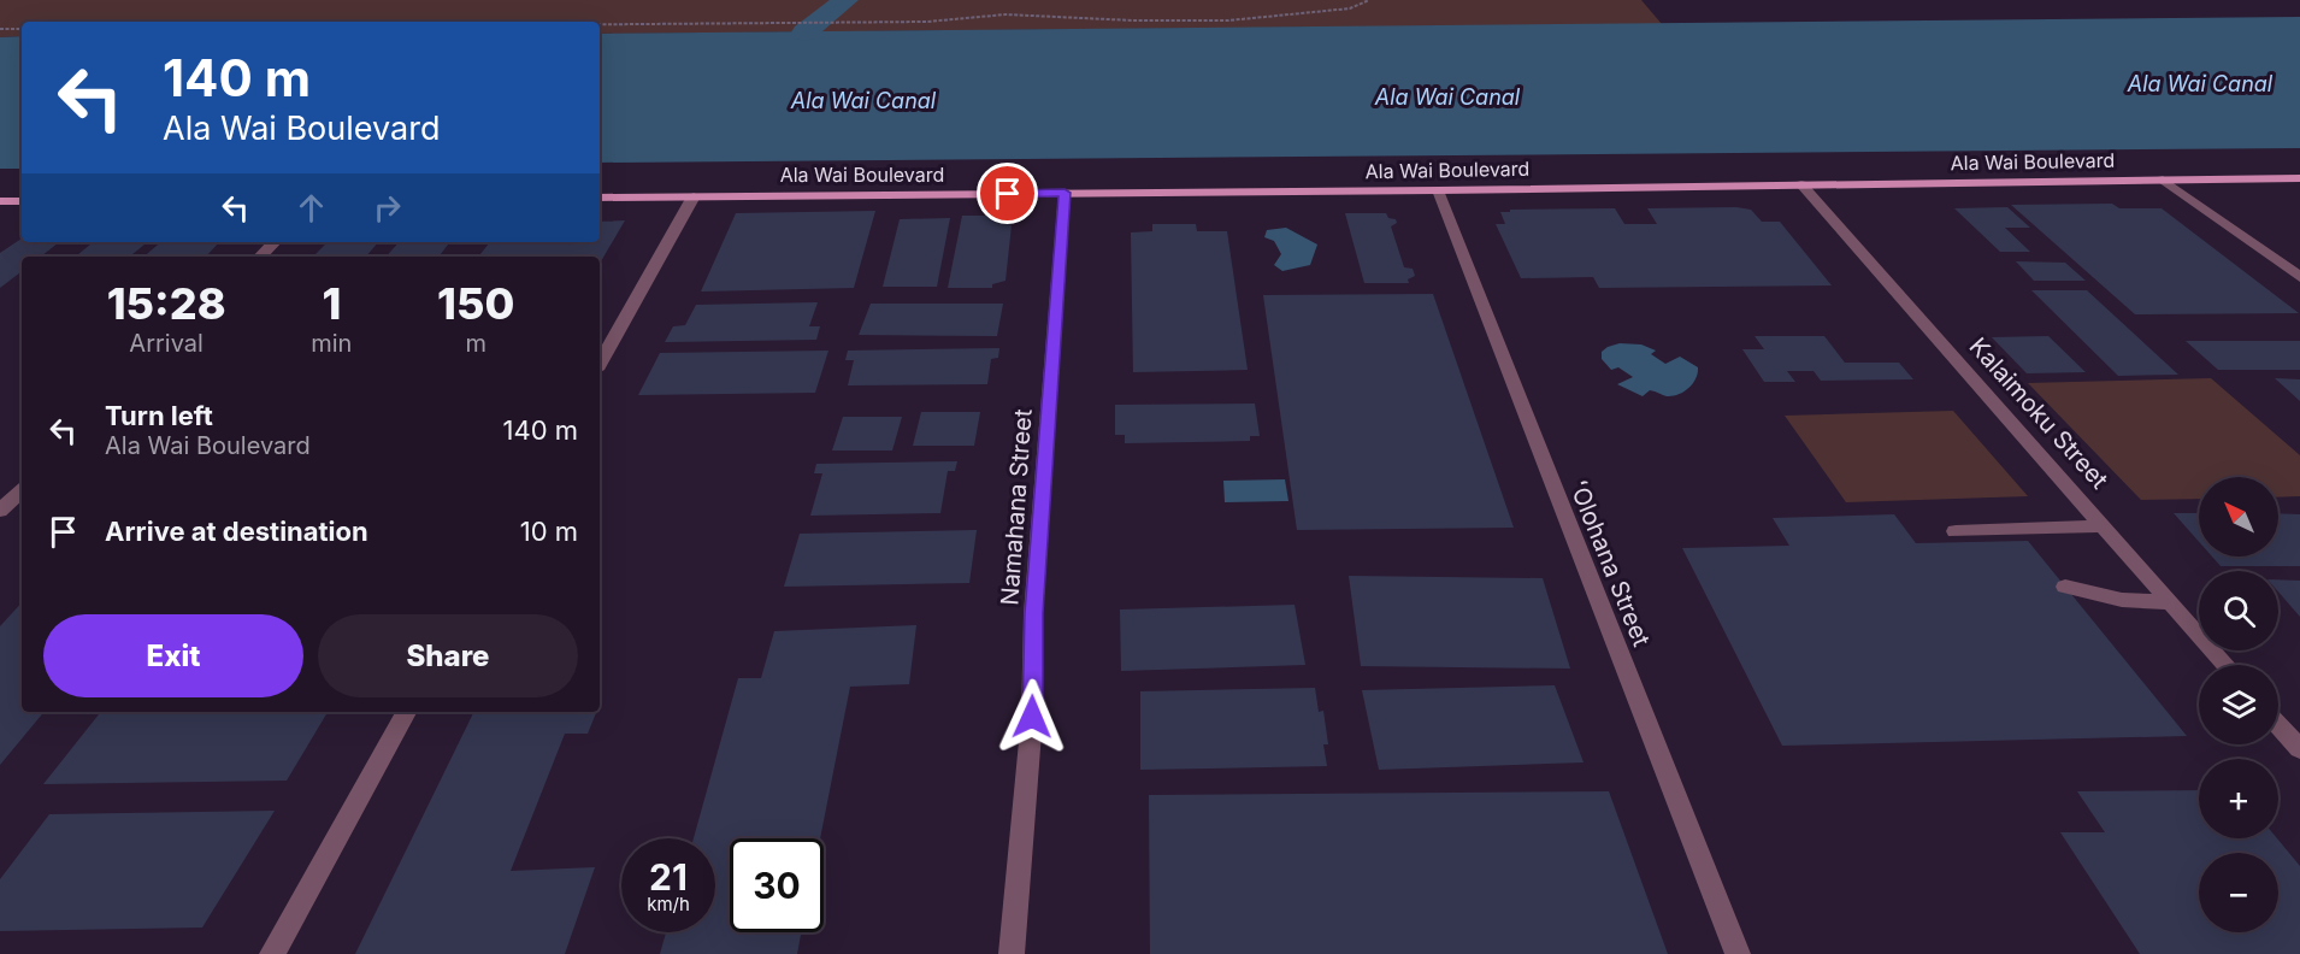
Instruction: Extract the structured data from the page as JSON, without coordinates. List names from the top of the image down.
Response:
{
  "streets": {
    "main road": ["Ala Wai Boulevard"],
    "street": ["Kalaimoku Street", "Namahana Street", "ʻOlohana Street"]
  },
  "crossings": [
    ["Ala Wai Boulevard", "Kalaimoku Street"],
    ["Ala Wai Boulevard", "Namahana Street"],
    ["Ala Wai Boulevard", "ʻOlohana Street"]
  ],
  "water": ["Ala Wai Canal"],
  "north": "top left",
  "page": {
    "turn": ["140 m", "Ala Wai Boulevard"],
    "eta": [
      "15:28",
      "Arrival",
      "1",
      "min",
      "150",
      "m"
    ],
    "list": [
      {
        "name": "Turn left",
        "note": "Ala Wai Boulevard",
        "value": "140 m"
      },
      {
        "name": "Arrive at destination",
        "value": "10 m"
      }
    ],
    "map_buttons": ["+", "−"],
    "buttons": ["Exit", "Share"],
    "speed": "21 km/h",
    "limit": "30"
  }
}
